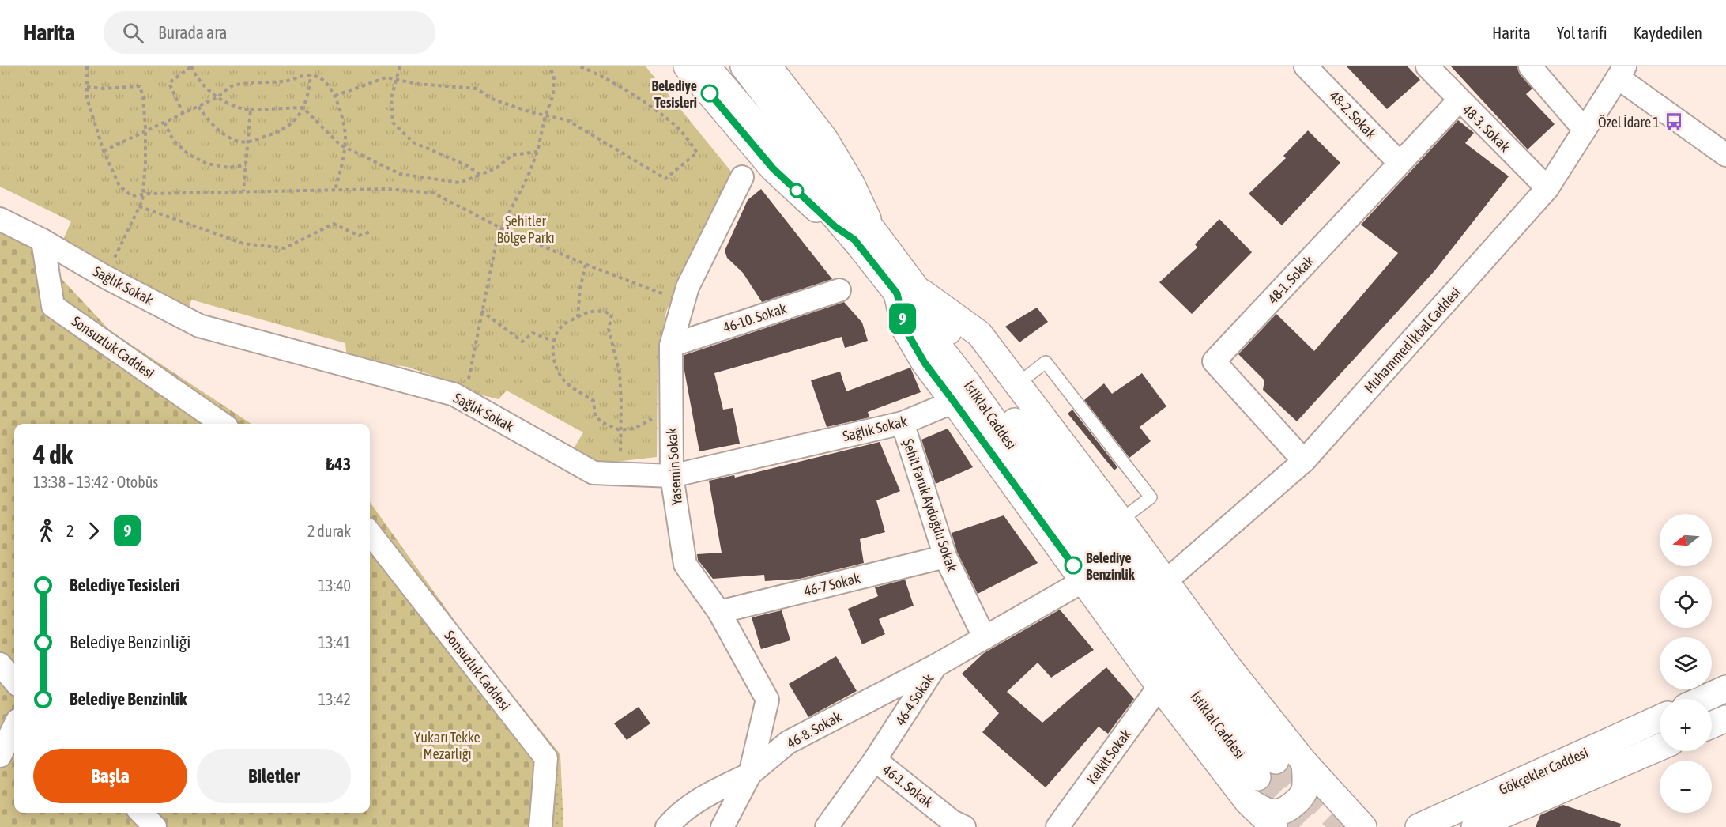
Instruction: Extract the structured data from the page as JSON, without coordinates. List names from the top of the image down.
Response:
{
  "streets": {
    "street": [
      "48-2. Sokak",
      "48-3. Sokak",
      "48-1. Sokak",
      "Sağlık Sokak",
      "46-10. Sokak",
      "Muhammed İkbal Caddesi",
      "Sonsuzluk Caddesi",
      "İstiklal Caddesi",
      "Yasemin Sokak",
      "Şehit Faruk Aydoğdu Sokak",
      "46-7 Sokak",
      "46-4 Sokak",
      "46-8. Sokak",
      "Kelkit Sokak",
      "Gökçekler Caddesi",
      "46-1. Sokak"
    ]
  },
  "crossings": [
    ["48-2. Sokak", "48-1. Sokak"],
    ["48-3. Sokak", "48-1. Sokak"],
    ["48-3. Sokak", "Muhammed İkbal Caddesi"],
    ["48-1. Sokak", "Muhammed İkbal Caddesi"],
    ["Sağlık Sokak", "Sonsuzluk Caddesi"],
    ["Sağlık Sokak", "Yasemin Sokak"],
    ["Sağlık Sokak", "Şehit Faruk Aydoğdu Sokak"],
    ["46-10. Sokak", "Yasemin Sokak"],
    ["Yasemin Sokak", "46-7 Sokak"],
    ["Yasemin Sokak", "46-8. Sokak"],
    ["Şehit Faruk Aydoğdu Sokak", "46-7 Sokak"],
    ["Şehit Faruk Aydoğdu Sokak", "46-4 Sokak"],
    ["46-4 Sokak", "46-8. Sokak"],
    ["46-4 Sokak", "46-1. Sokak"]
  ],
  "parks": ["Şehitler Bölge Parkı", "Yukarı Tekke Mezarlığı"],
  "places": {
    "other": ["Belediye Tesisleri", "Belediye Benzinlik"],
    "bus stop": ["Özel İdare 1"]
  },
  "lines": ["bus line 9"],
  "north": "left",
  "page": {
    "header": "Harita",
    "search": "Burada ara",
    "nav": ["Harita", "Yol tarifi", "Kaydedilen"],
    "on_map": "9",
    "heading": ["4 dk", "13:38 – 13:42 · Otobüs", "₺43"],
    "legs": ["2", "9", "2 durak"],
    "map_buttons": ["+", "−"],
    "list": [
      {
        "name": "Belediye Tesisleri",
        "value": "13:40"
      },
      {
        "name": "Belediye Benzinliği",
        "value": "13:41"
      },
      {
        "name": "Belediye Benzinlik",
        "value": "13:42"
      }
    ],
    "buttons": ["Başla", "Biletler"]
  }
}
